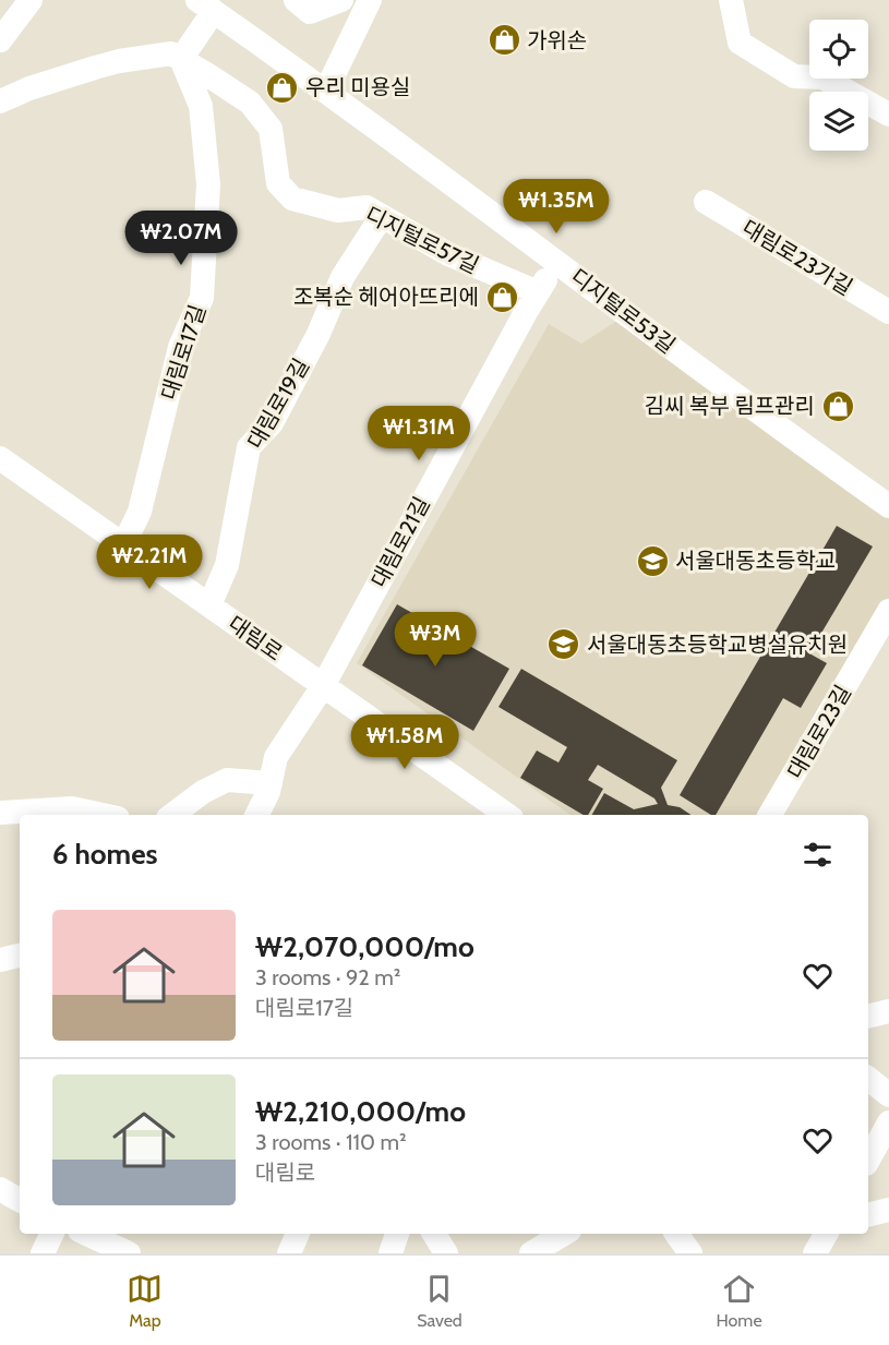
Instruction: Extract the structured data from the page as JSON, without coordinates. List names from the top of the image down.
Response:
{
  "streets": {
    "street": [
      "디지털로57길",
      "대림로23가길",
      "디지털로53길",
      "대림로17길",
      "대림로19길",
      "대림로21길",
      "대림로",
      "대림로23길"
    ]
  },
  "crossings": [
    ["디지털로57길", "대림로17길"],
    ["디지털로57길", "대림로19길"],
    ["디지털로57길", "대림로21길"],
    ["디지털로53길", "대림로21길"],
    ["대림로17길", "대림로"],
    ["대림로19길", "대림로"],
    ["대림로21길", "대림로"]
  ],
  "places": {
    "shop": [
      "가위손",
      "우리 미용실",
      "조복순 헤어아뜨리에",
      "김씨 복부 림프관리"
    ],
    "school or university": ["서울대동초등학교", "서울대동초등학교병설유치원"]
  },
  "page": {
    "price": [
      "₩1.35M",
      "₩2.07M",
      "₩1.31M",
      "₩2.21M",
      "₩3M",
      "₩1.58M"
    ],
    "heading": "6 homes",
    "list": [
      {
        "name": "₩2,070,000/mo",
        "note": "3 rooms · 92 m² · 대림로17길"
      },
      {
        "name": "₩2,210,000/mo",
        "note": "3 rooms · 110 m² · 대림로"
      }
    ],
    "tabs": ["Map", "Saved", "Home"]
  }
}
